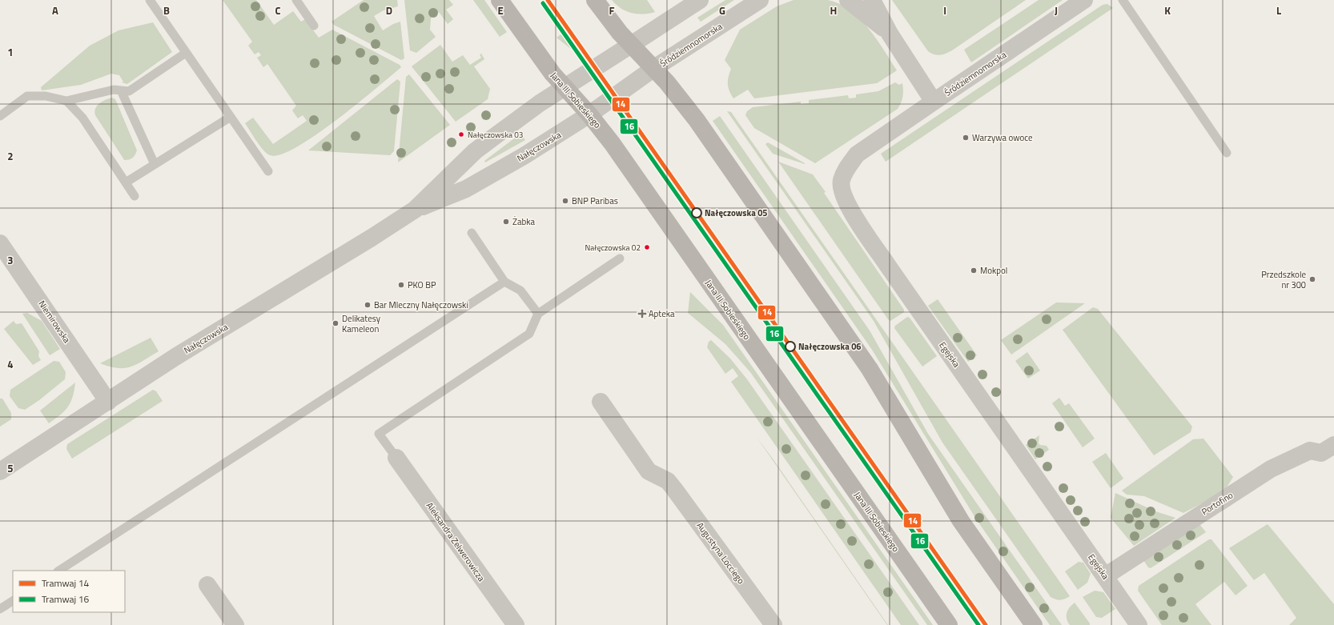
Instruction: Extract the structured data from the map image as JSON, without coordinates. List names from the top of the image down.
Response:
{
  "streets": {
    "main road": ["Jana III Sobieskiego"],
    "street": [
      "Śródziemnomorska",
      "Nałęczowska",
      "Niemirowska",
      "Egejska",
      "Portofino",
      "Aleksandra Zelwerowicza",
      "Augustyna Locciego"
    ]
  },
  "crossings": [
    ["Śródziemnomorska", "Nałęczowska"],
    ["Śródziemnomorska", "Egejska"],
    ["Jana III Sobieskiego", "Nałęczowska"],
    ["Nałęczowska", "Niemirowska"],
    ["Egejska", "Portofino"]
  ],
  "places": {
    "other": [
      "Nałęczowska 03",
      "Warzywa owoce",
      "BNP Paribas",
      "Nałęczowska 05",
      "Żabka",
      "Nałęczowska 02",
      "Mokpol",
      "Przedszkole nr 300",
      "PKO BP",
      "Bar Mleczny Nałęczowski",
      "Delikatesy Kameleon",
      "Nałęczowska 06"
    ],
    "health": ["Apteka"]
  },
  "lines": ["tram line 14", "tram line 16"],
  "legend": ["Tramwaj 14", "Tramwaj 16"],
  "grid": {
    "columns": [
      "A",
      "B",
      "C",
      "D",
      "E",
      "F",
      "G",
      "H",
      "I",
      "J",
      "K",
      "L"
    ],
    "rows": [
      "1",
      "2",
      "3",
      "4",
      "5"
    ]
  }
}
